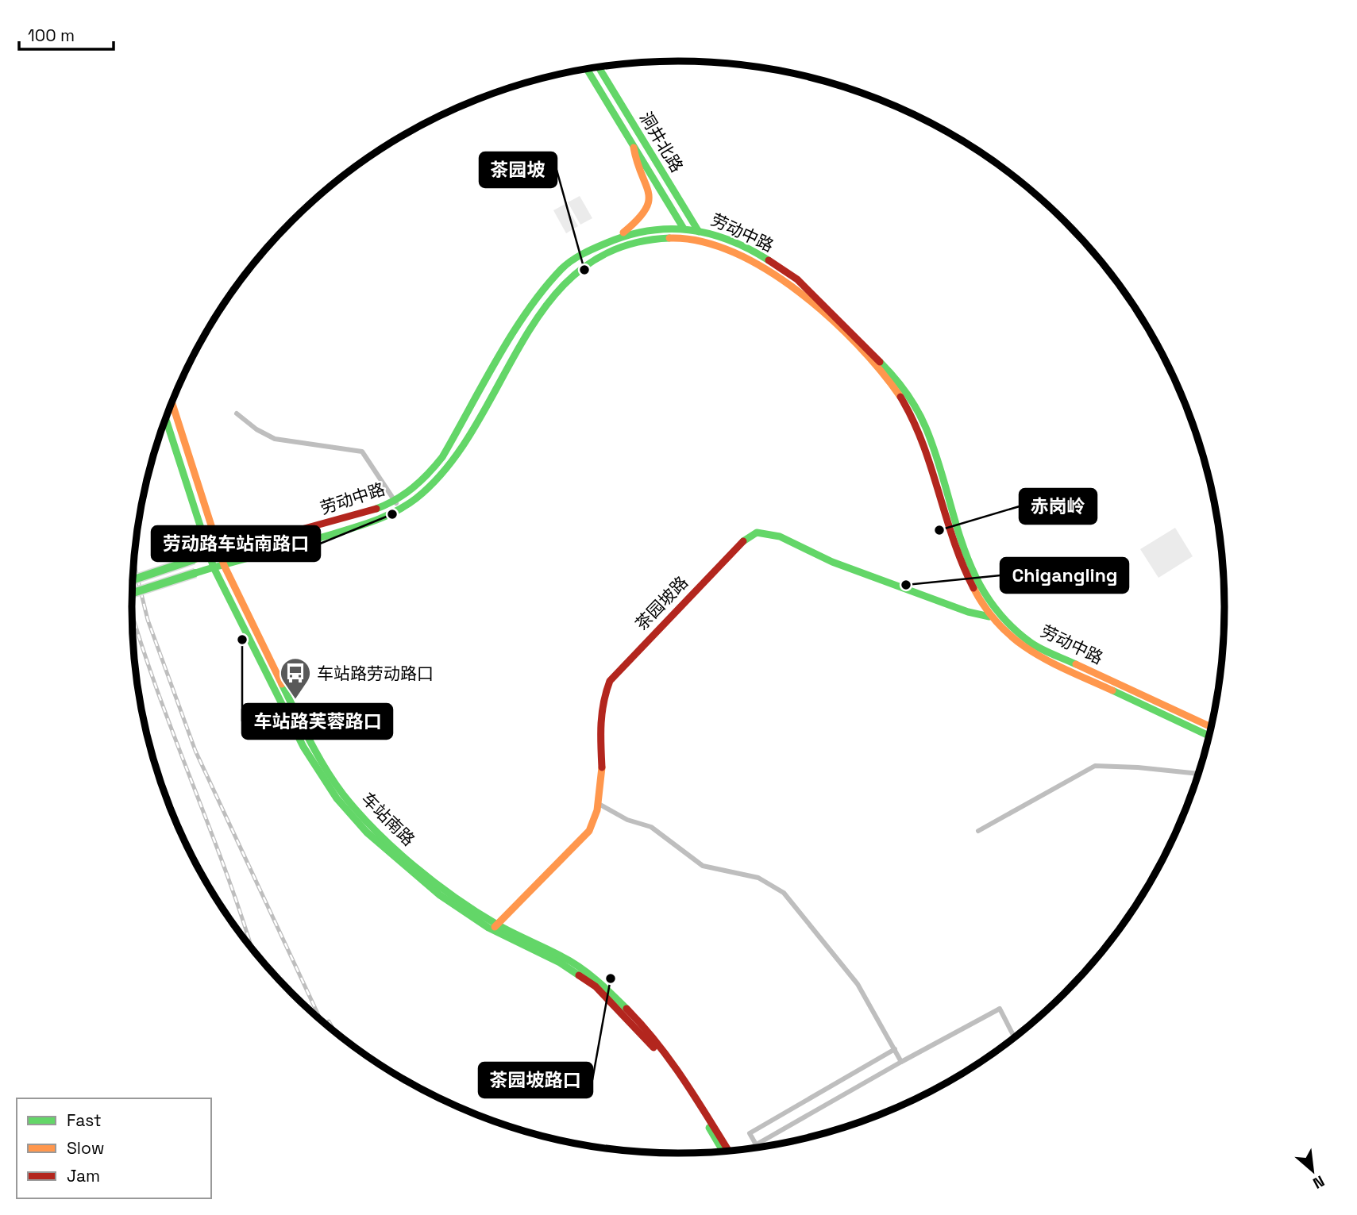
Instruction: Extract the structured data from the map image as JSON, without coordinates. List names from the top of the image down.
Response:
{
  "streets": {
    "main road": [
      "洞井北路",
      "劳动中路",
      "茶园坡路",
      "车站南路"
    ]
  },
  "crossings": [
    ["洞井北路", "劳动中路"],
    ["劳动中路", "茶园坡路"],
    ["劳动中路", "车站南路"],
    ["茶园坡路", "车站南路"]
  ],
  "places": {
    "other": [
      "茶园坡",
      "劳动路车站南路口",
      "赤岗岭",
      "Chigangling",
      "车站路芙蓉路口",
      "茶园坡路口"
    ],
    "bus stop": ["车站路劳动路口"]
  },
  "legend": ["Fast", "Slow", "Jam"],
  "scale_bar": "100 m",
  "north": "bottom right"
}
